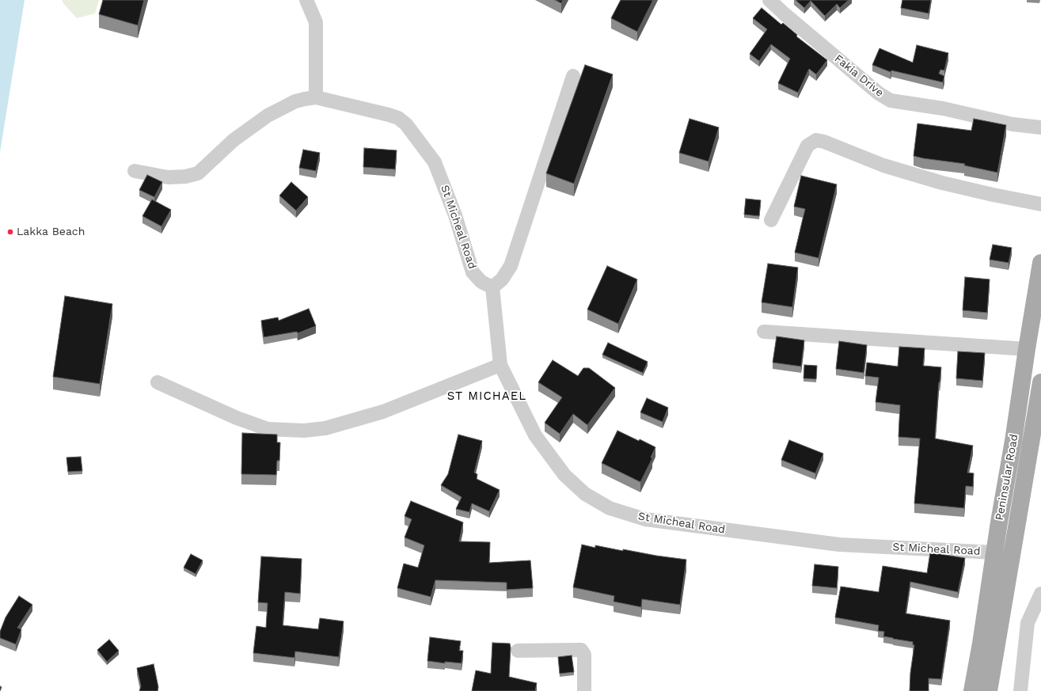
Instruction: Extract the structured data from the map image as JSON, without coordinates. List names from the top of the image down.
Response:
{
  "streets": {
    "main road": ["Peninsular Road"],
    "street": ["Fakia Drive", "St Micheal Road"]
  },
  "crossings": [
    ["St Micheal Road", "Peninsular Road"]
  ],
  "districts": ["ST MICHAEL"],
  "places": ["Lakka Beach"]
}
